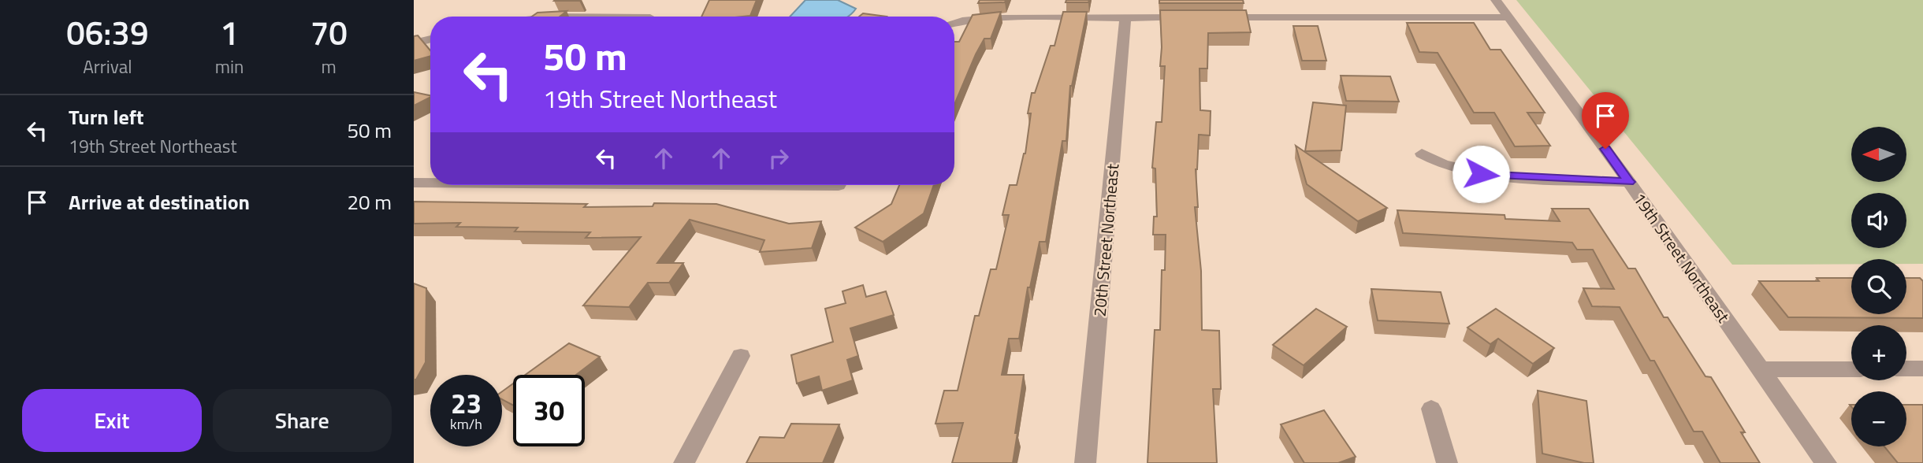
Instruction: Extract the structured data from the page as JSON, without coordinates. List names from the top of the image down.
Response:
{
  "streets": {
    "street": ["20th Street Northeast", "19th Street Northeast"]
  },
  "north": "left",
  "page": {
    "eta": [
      "06:39",
      "Arrival",
      "1",
      "min",
      "70",
      "m"
    ],
    "turn": ["50 m", "19th Street Northeast"],
    "list": [
      {
        "name": "Turn left",
        "note": "19th Street Northeast",
        "value": "50 m"
      },
      {
        "name": "Arrive at destination",
        "value": "20 m"
      }
    ],
    "map_buttons": ["+", "−"],
    "speed": "23 km/h",
    "limit": "30",
    "buttons": ["Exit", "Share"]
  }
}
